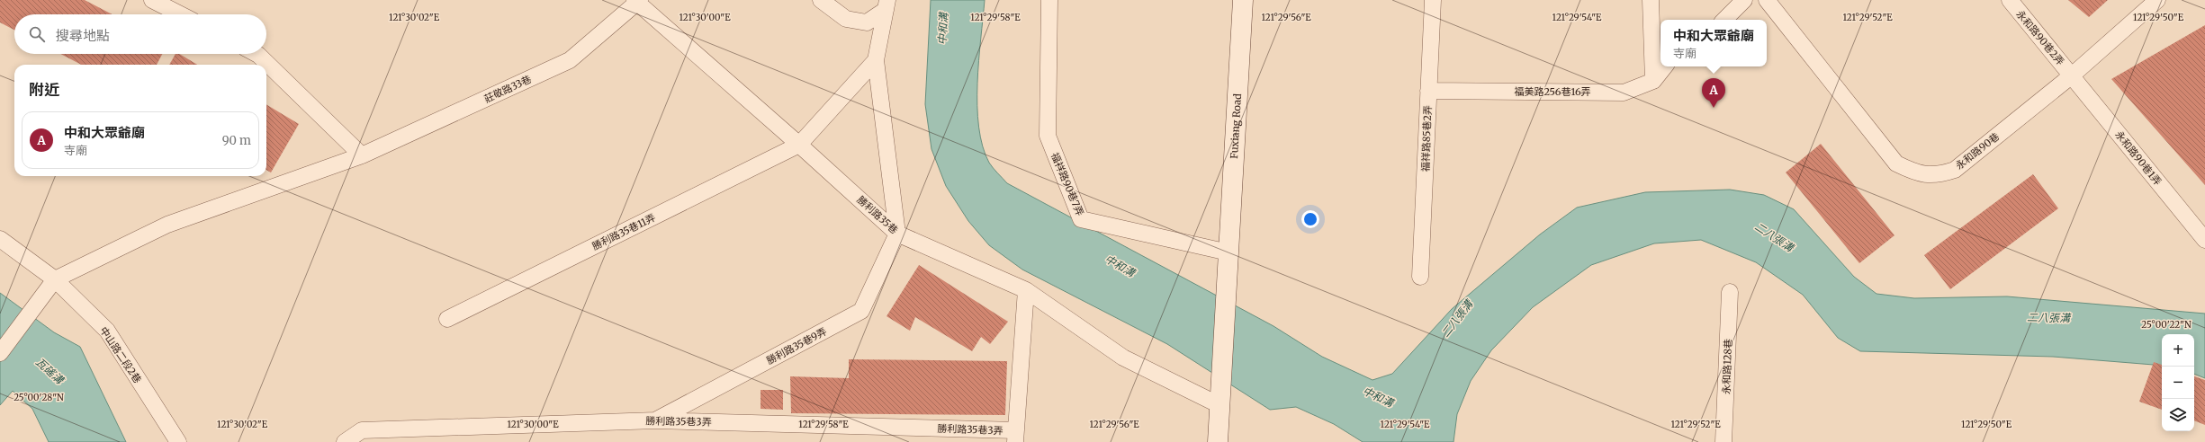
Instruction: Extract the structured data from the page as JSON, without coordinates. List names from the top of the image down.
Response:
{
  "streets": {
    "street": ["Fuxiang Road"],
    "lane": [
      "永和路90巷2弄",
      "莊敬路33巷",
      "福美路256巷16弄",
      "福祥路85巷2弄",
      "永和路90巷",
      "永和路90巷1弄",
      "福祥路90巷7弄",
      "勝利路35巷",
      "勝利路35巷11弄",
      "勝利路35巷9弄",
      "中山路二段2巷",
      "永和路128巷",
      "勝利路35巷3弄"
    ]
  },
  "crossings": [
    ["永和路90巷2弄", "永和路90巷"],
    ["永和路90巷2弄", "永和路90巷1弄"],
    ["莊敬路33巷", "勝利路35巷"],
    ["莊敬路33巷", "中山路二段2巷"],
    ["福美路256巷16弄", "福祥路85巷2弄"],
    ["Fuxiang Road", "福祥路90巷7弄"],
    ["Fuxiang Road", "勝利路35巷"],
    ["永和路90巷", "永和路90巷1弄"],
    ["勝利路35巷", "勝利路35巷11弄"],
    ["勝利路35巷", "勝利路35巷9弄"],
    ["勝利路35巷9弄", "勝利路35巷3弄"]
  ],
  "water": ["中和溝", "二八張溝", "瓦磘溝"],
  "page": {
    "search": "搜尋地點",
    "popup": ["中和大眾爺廟", "寺廟"],
    "heading": "附近",
    "pins": "A",
    "list": [
      {
        "mark": "A",
        "name": "中和大眾爺廟",
        "note": "寺廟",
        "value": "90 m"
      }
    ],
    "map_buttons": ["+", "−"]
  },
  "coordinates": [
    "121°30'02\"E",
    "121°29'58\"E",
    "121°29'52\"E",
    "121°29'50\"E",
    "121°30'00\"E",
    "121°29'56\"E",
    "121°29'54\"E",
    "25°00'22\"N",
    "25°00'28\"N"
  ]
}
